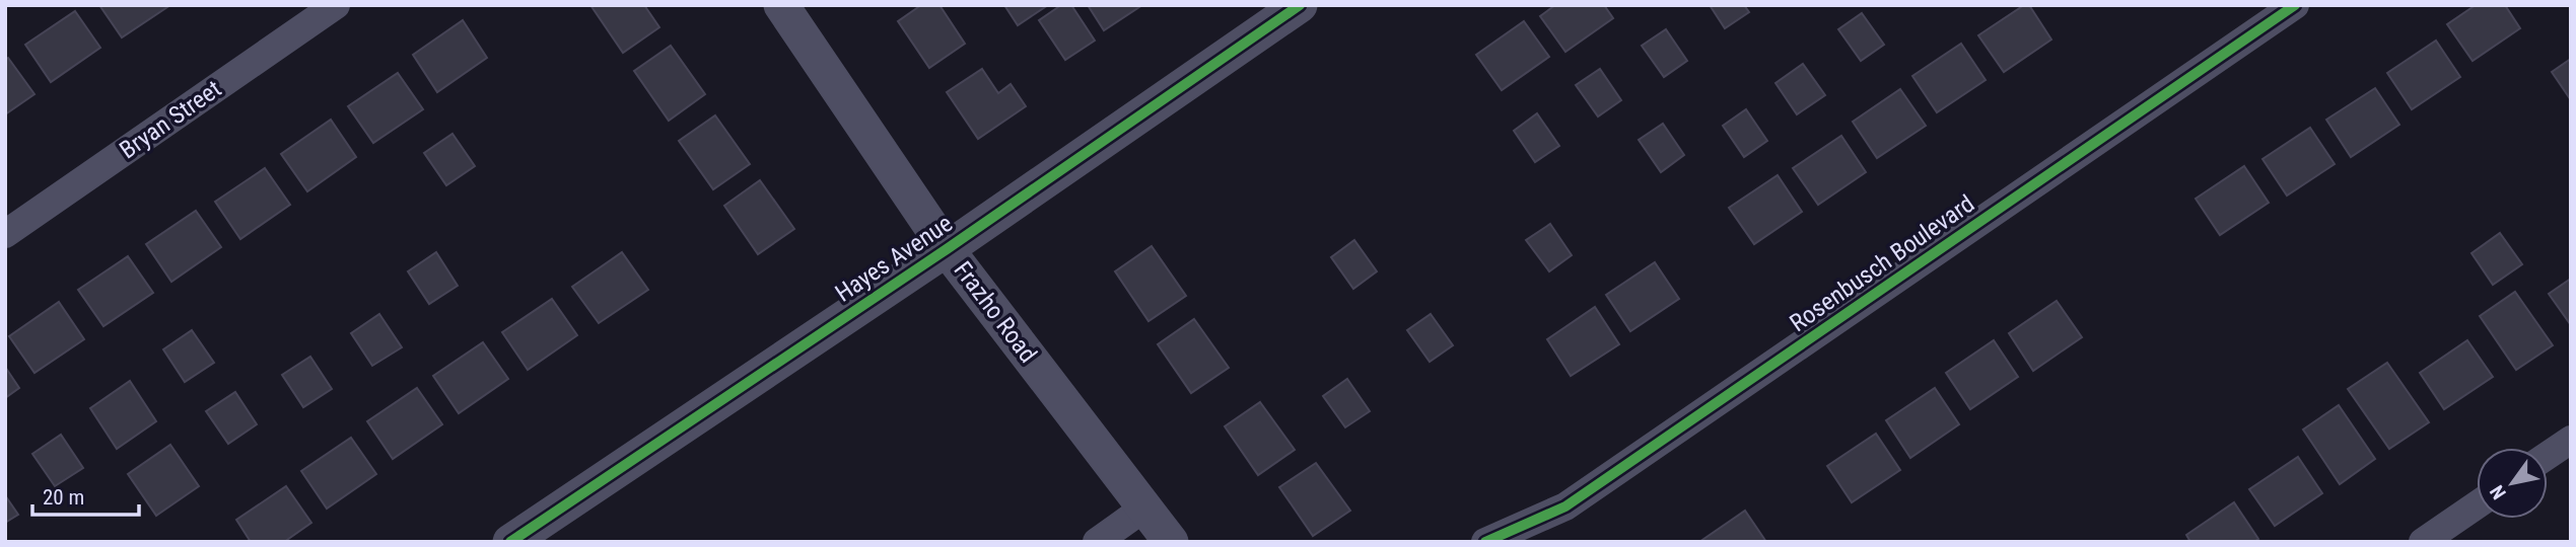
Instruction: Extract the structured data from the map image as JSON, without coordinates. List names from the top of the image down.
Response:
{
  "streets": {
    "street": [
      "Bryan Street",
      "Hayes Avenue",
      "Rosenbusch Boulevard",
      "Frazho Road"
    ]
  },
  "crossings": [
    ["Hayes Avenue", "Frazho Road"]
  ],
  "scale_bar": "20 m",
  "north": "bottom left"
}
